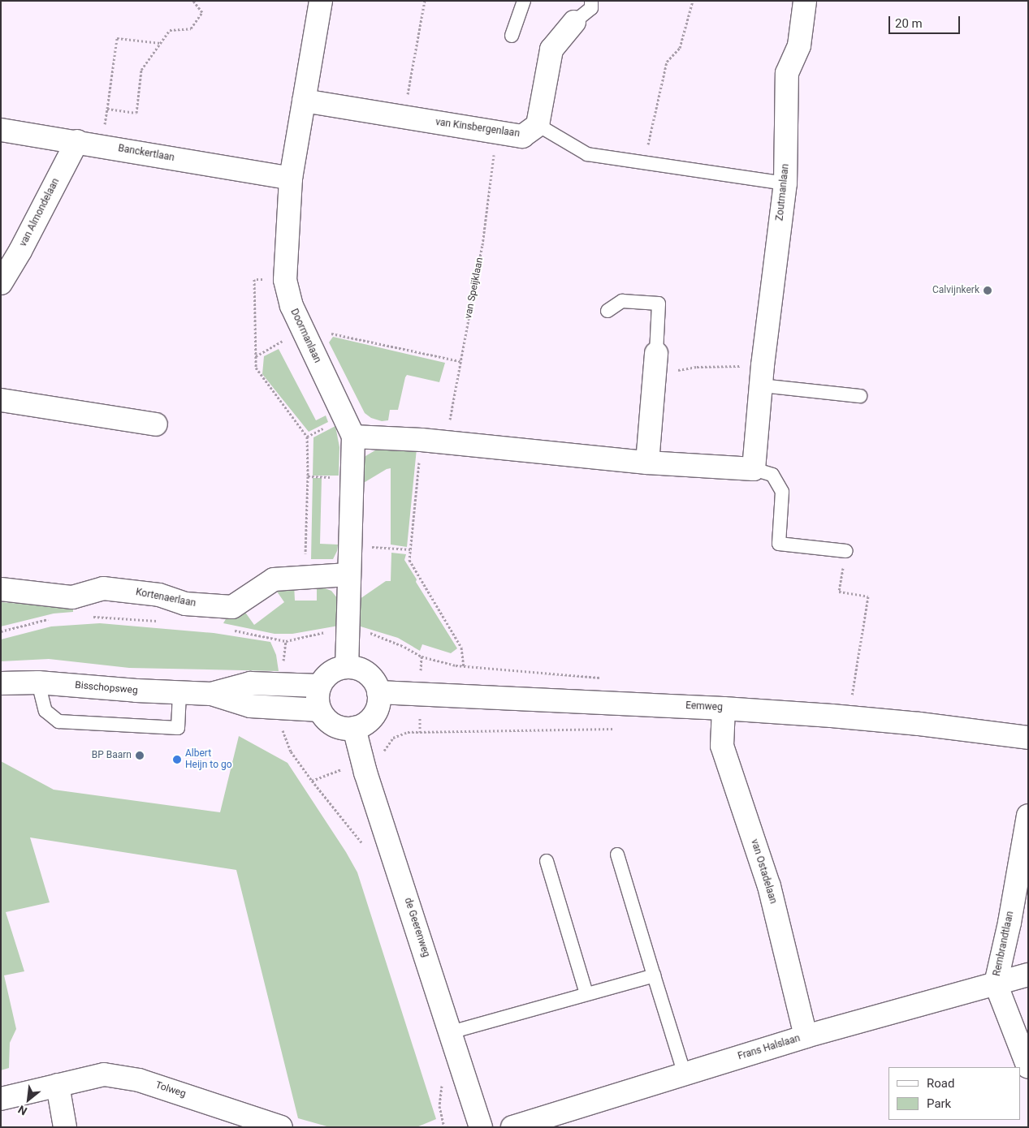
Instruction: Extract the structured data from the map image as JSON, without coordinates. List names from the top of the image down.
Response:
{
  "streets": {
    "street": [
      "van Kinsbergenlaan",
      "Banckertlaan",
      "Zoutmanlaan",
      "van Almondelaan",
      "Doormanlaan",
      "Kortenaerlaan",
      "Bisschopsweg",
      "Eemweg",
      "van Ostadelaan",
      "de Geerenweg",
      "Rembrandtlaan",
      "Frans Halslaan",
      "Tolweg"
    ],
    "path": ["van Speijklaan"]
  },
  "crossings": [
    ["van Kinsbergenlaan", "van Speijklaan"],
    ["van Kinsbergenlaan", "Doormanlaan"],
    ["Banckertlaan", "van Almondelaan"],
    ["Banckertlaan", "Doormanlaan"],
    ["Doormanlaan", "Kortenaerlaan"],
    ["Doormanlaan", "Bisschopsweg"],
    ["Doormanlaan", "Eemweg"],
    ["Doormanlaan", "de Geerenweg"],
    ["Bisschopsweg", "Eemweg"],
    ["Bisschopsweg", "de Geerenweg"],
    ["Eemweg", "van Ostadelaan"],
    ["Eemweg", "de Geerenweg"],
    ["van Ostadelaan", "Frans Halslaan"],
    ["Rembrandtlaan", "Frans Halslaan"]
  ],
  "places": ["Calvijnkerk", "BP Baarn", "Albert Heijn to go"],
  "legend": ["Road", "Park"],
  "scale_bar": "20 m",
  "north": "bottom left"
}
